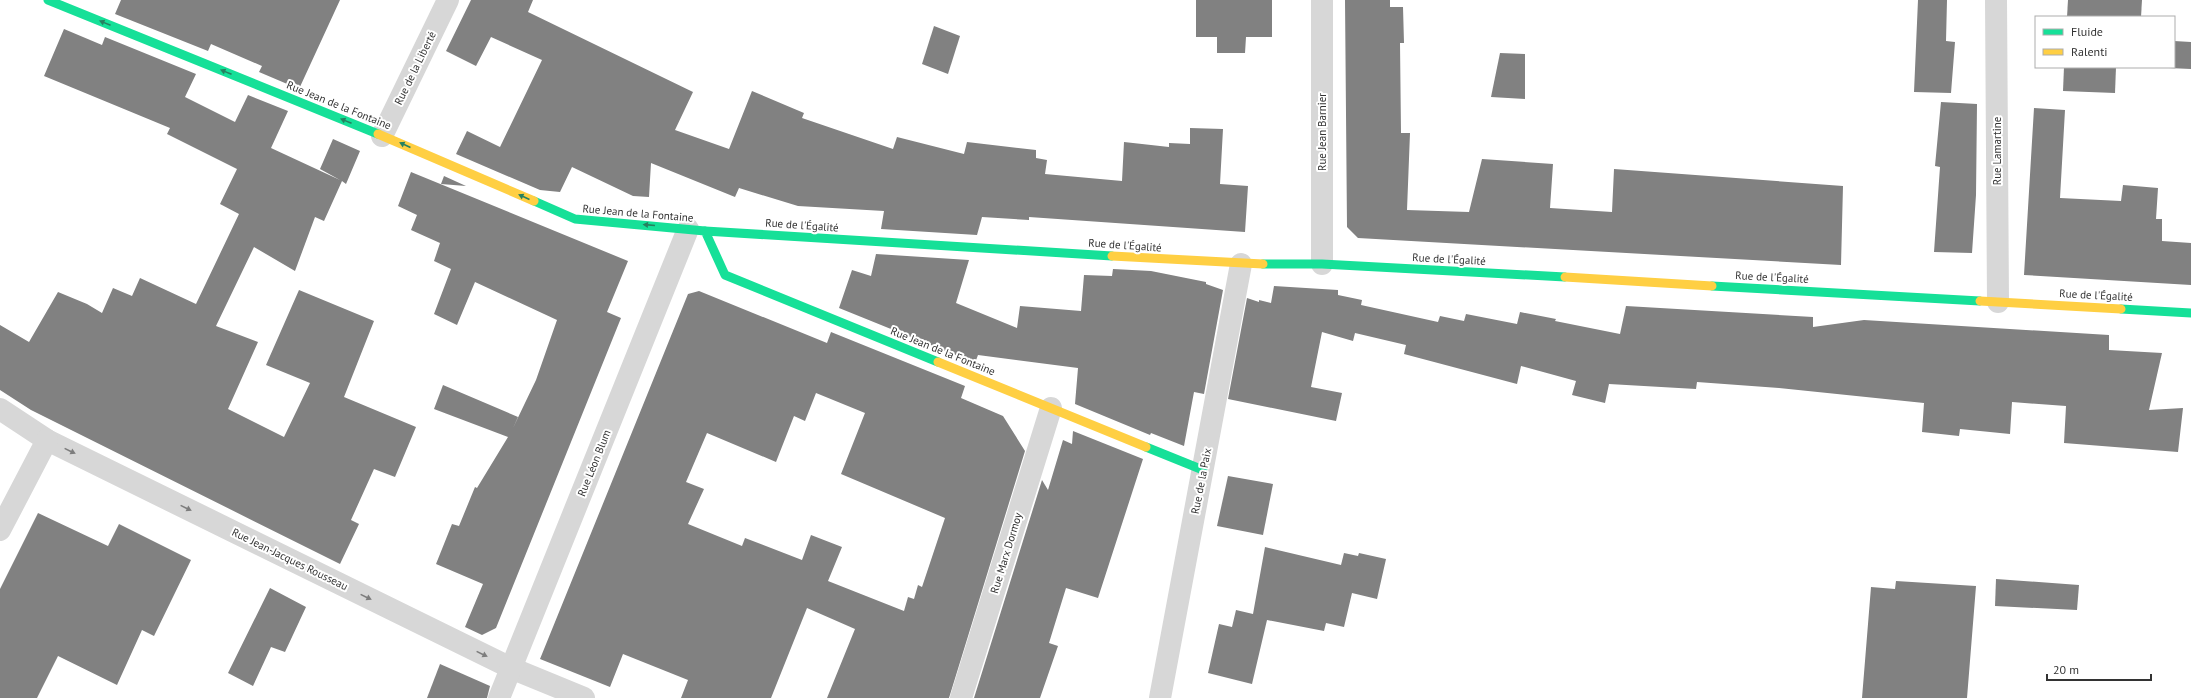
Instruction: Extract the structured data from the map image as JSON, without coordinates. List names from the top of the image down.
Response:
{
  "streets": {
    "street": [
      "Rue de la Liberté",
      "Rue Jean de la Fontaine",
      "Rue Jean Barnier",
      "Rue Lamartine",
      "Rue de l'Égalité",
      "Rue Léon Blum",
      "Rue de la Paix",
      "Rue Marx Dormoy",
      "Rue Jean-Jacques Rousseau"
    ]
  },
  "crossings": [
    ["Rue de la Liberté", "Rue Jean de la Fontaine"],
    ["Rue Jean de la Fontaine", "Rue de l'Égalité"],
    ["Rue Jean de la Fontaine", "Rue Léon Blum"],
    ["Rue Jean de la Fontaine", "Rue de la Paix"],
    ["Rue Jean de la Fontaine", "Rue Marx Dormoy"],
    ["Rue Jean Barnier", "Rue de l'Égalité"],
    ["Rue Lamartine", "Rue de l'Égalité"],
    ["Rue de l'Égalité", "Rue Léon Blum"],
    ["Rue de l'Égalité", "Rue de la Paix"],
    ["Rue Léon Blum", "Rue Jean-Jacques Rousseau"]
  ],
  "one_way": ["Rue Jean de la Fontaine", "Rue Jean-Jacques Rousseau"],
  "legend": ["Fluide", "Ralenti"],
  "scale_bar": "20 m"
}
